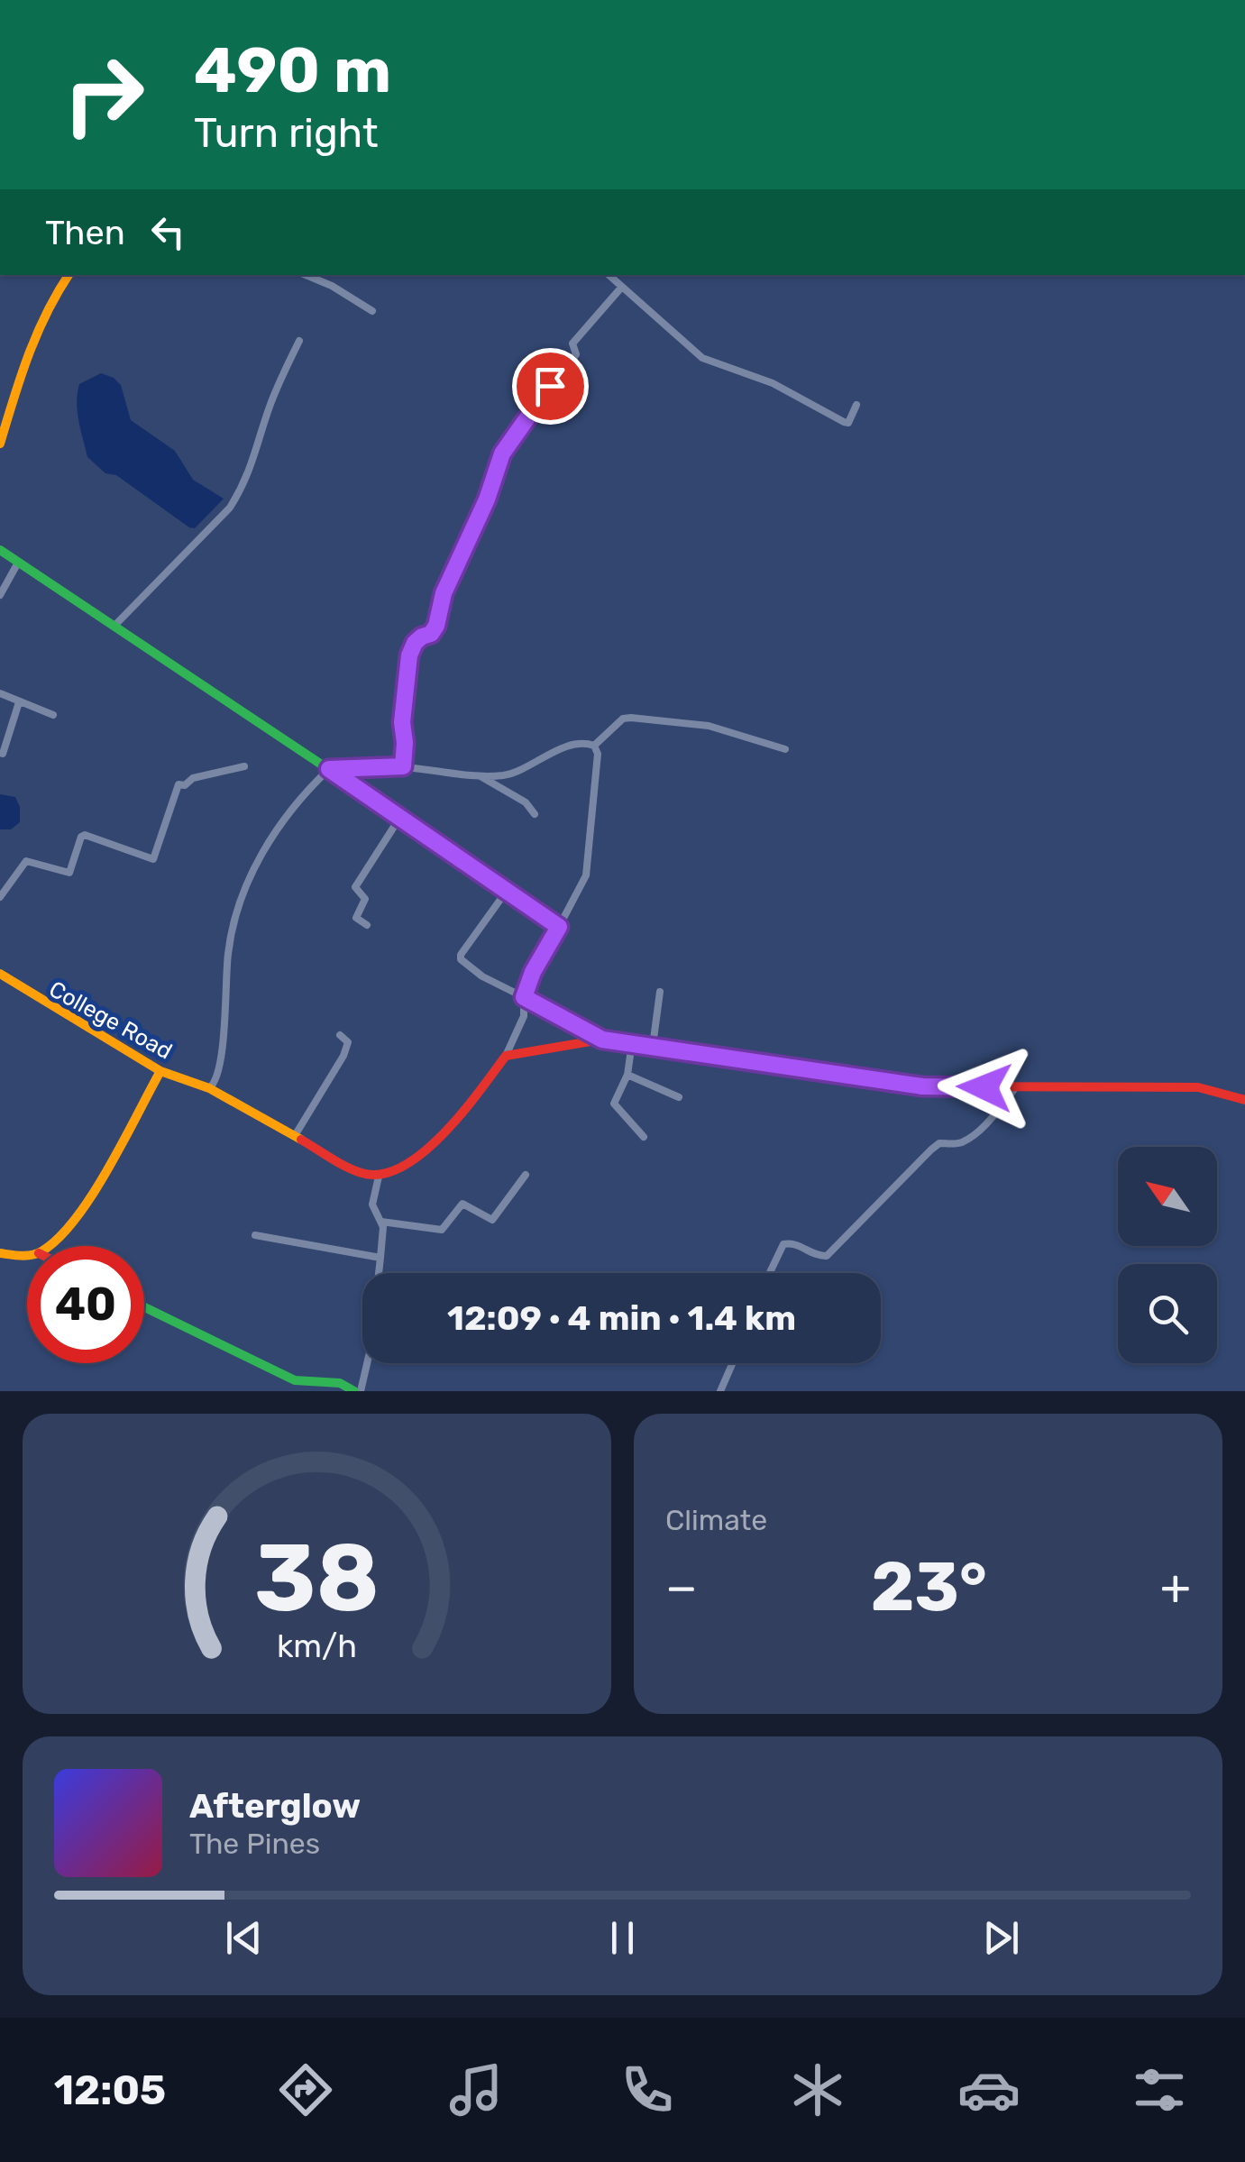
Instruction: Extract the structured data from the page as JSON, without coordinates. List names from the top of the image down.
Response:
{
  "streets": {
    "street": ["College Road"]
  },
  "north": "top left",
  "page": {
    "turn": ["490 m", "Turn right"],
    "then": "Then",
    "limit": "40",
    "trip": "12:09 · 4 min · 1.4 km",
    "tile": "Climate",
    "heat": ["−", "23°", "+"],
    "song": ["Afterglow", "The Pines"],
    "tabs": "12:05",
    "gauge": ["38", "km/h"]
  }
}
